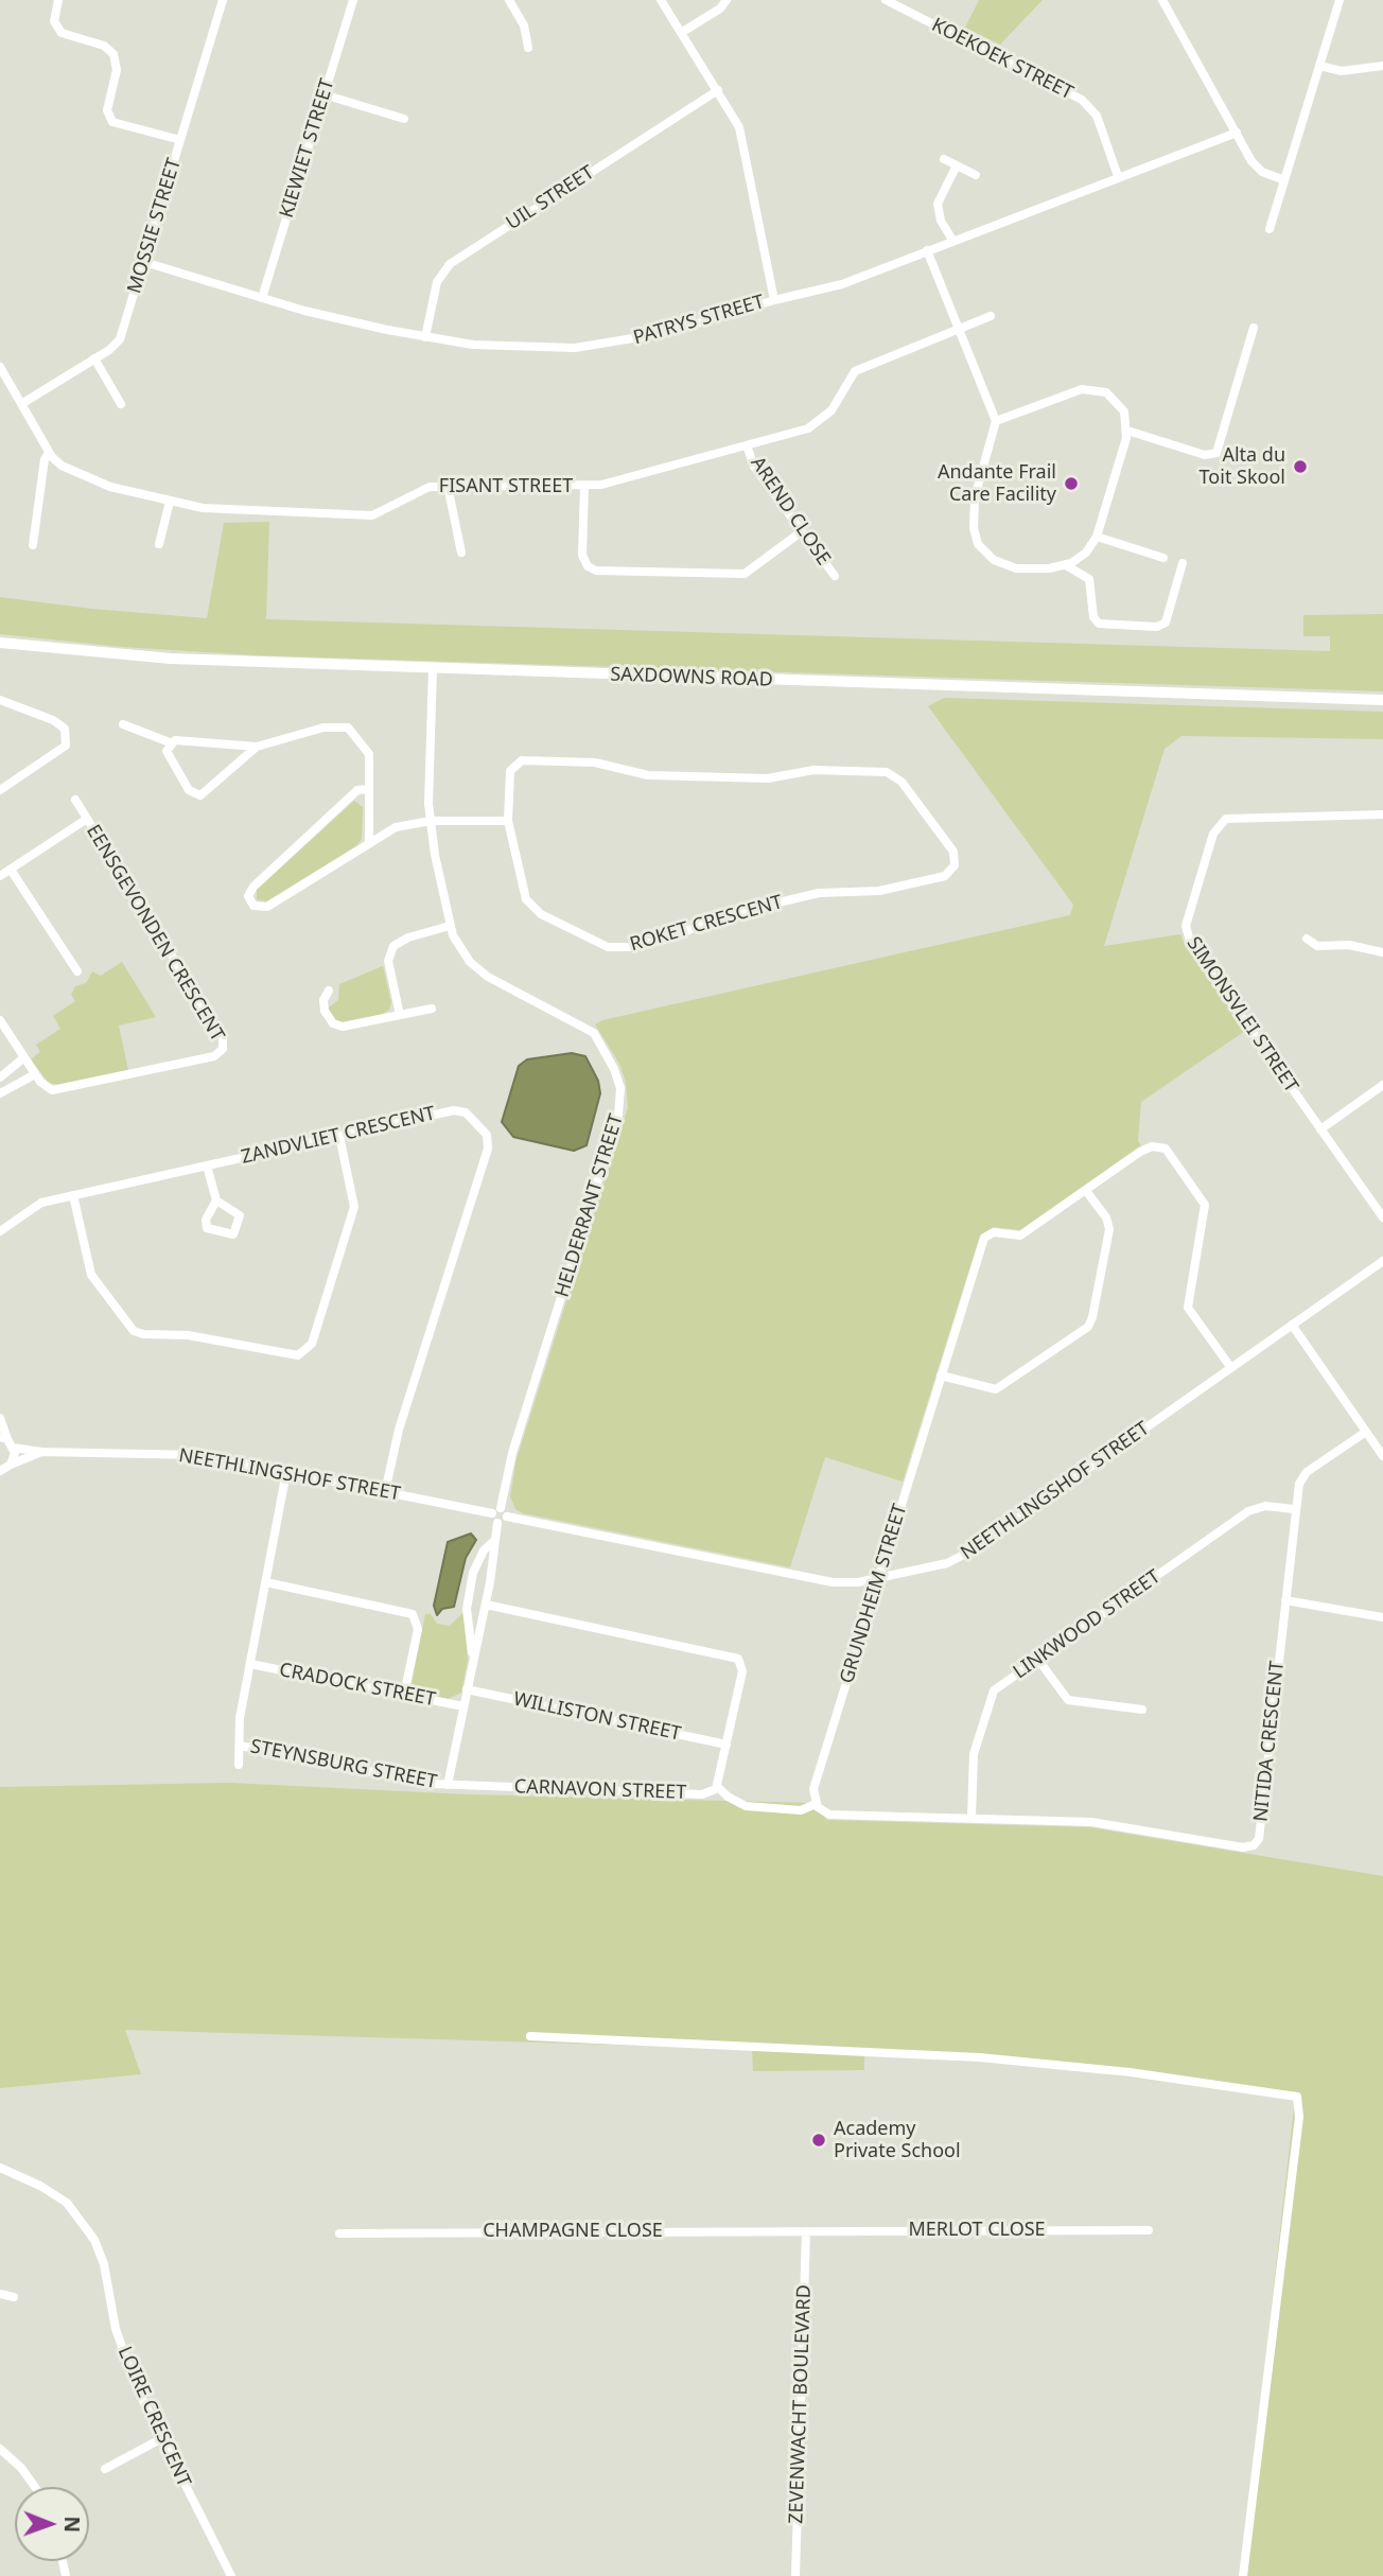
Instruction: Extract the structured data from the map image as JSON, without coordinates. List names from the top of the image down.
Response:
{
  "streets": {
    "street": [
      "KOEKOEK STREET",
      "KIEWIET STREET",
      "UIL STREET",
      "MOSSIE STREET",
      "PATRYS STREET",
      "FISANT STREET",
      "AREND CLOSE",
      "SAXDOWNS ROAD",
      "ROKET CRESCENT",
      "EENSGEVONDEN CRESCENT",
      "SIMONSVLEI STREET",
      "ZANDVLIET CRESCENT",
      "HELDERRANT STREET",
      "NEETHLINGSHOF STREET",
      "GRUNDHEIM STREET",
      "LINKWOOD STREET",
      "CRADOCK STREET",
      "WILLISTON STREET",
      "NITIDA CRESCENT",
      "STEYNSBURG STREET",
      "CARNAVON STREET",
      "MERLOT CLOSE",
      "CHAMPAGNE CLOSE",
      "ZEVENWACHT BOULEVARD",
      "LOIRE CRESCENT"
    ]
  },
  "crossings": [
    ["KOEKOEK STREET", "PATRYS STREET"],
    ["KIEWIET STREET", "PATRYS STREET"],
    ["UIL STREET", "PATRYS STREET"],
    ["MOSSIE STREET", "PATRYS STREET"],
    ["MOSSIE STREET", "FISANT STREET"],
    ["FISANT STREET", "AREND CLOSE"],
    ["SAXDOWNS ROAD", "HELDERRANT STREET"],
    ["ZANDVLIET CRESCENT", "NEETHLINGSHOF STREET"],
    ["HELDERRANT STREET", "NEETHLINGSHOF STREET"],
    ["NEETHLINGSHOF STREET", "GRUNDHEIM STREET"],
    ["LINKWOOD STREET", "NITIDA CRESCENT"],
    ["STEYNSBURG STREET", "CARNAVON STREET"],
    ["MERLOT CLOSE", "CHAMPAGNE CLOSE"],
    ["MERLOT CLOSE", "ZEVENWACHT BOULEVARD"],
    ["CHAMPAGNE CLOSE", "ZEVENWACHT BOULEVARD"]
  ],
  "places": ["Alta du Toit Skool", "Andante Frail Care Facility", "Academy Private School"],
  "north": "right"
}
